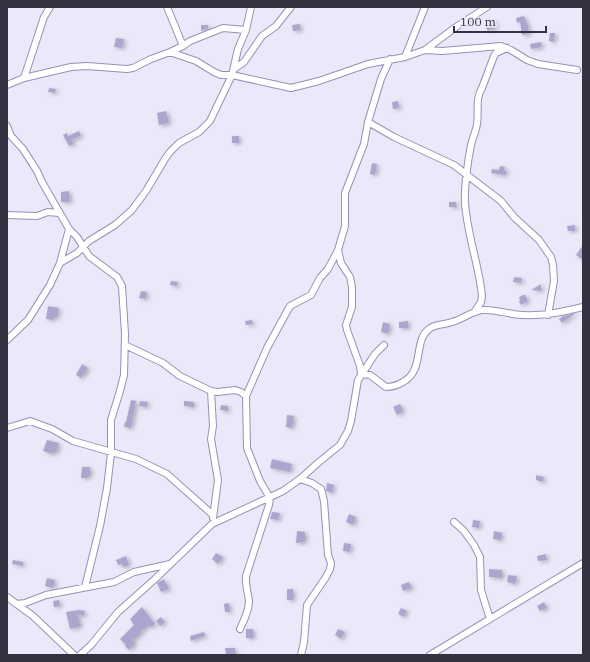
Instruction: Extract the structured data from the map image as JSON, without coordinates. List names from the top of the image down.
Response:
{
  "scale_bar": "100 m"
}
